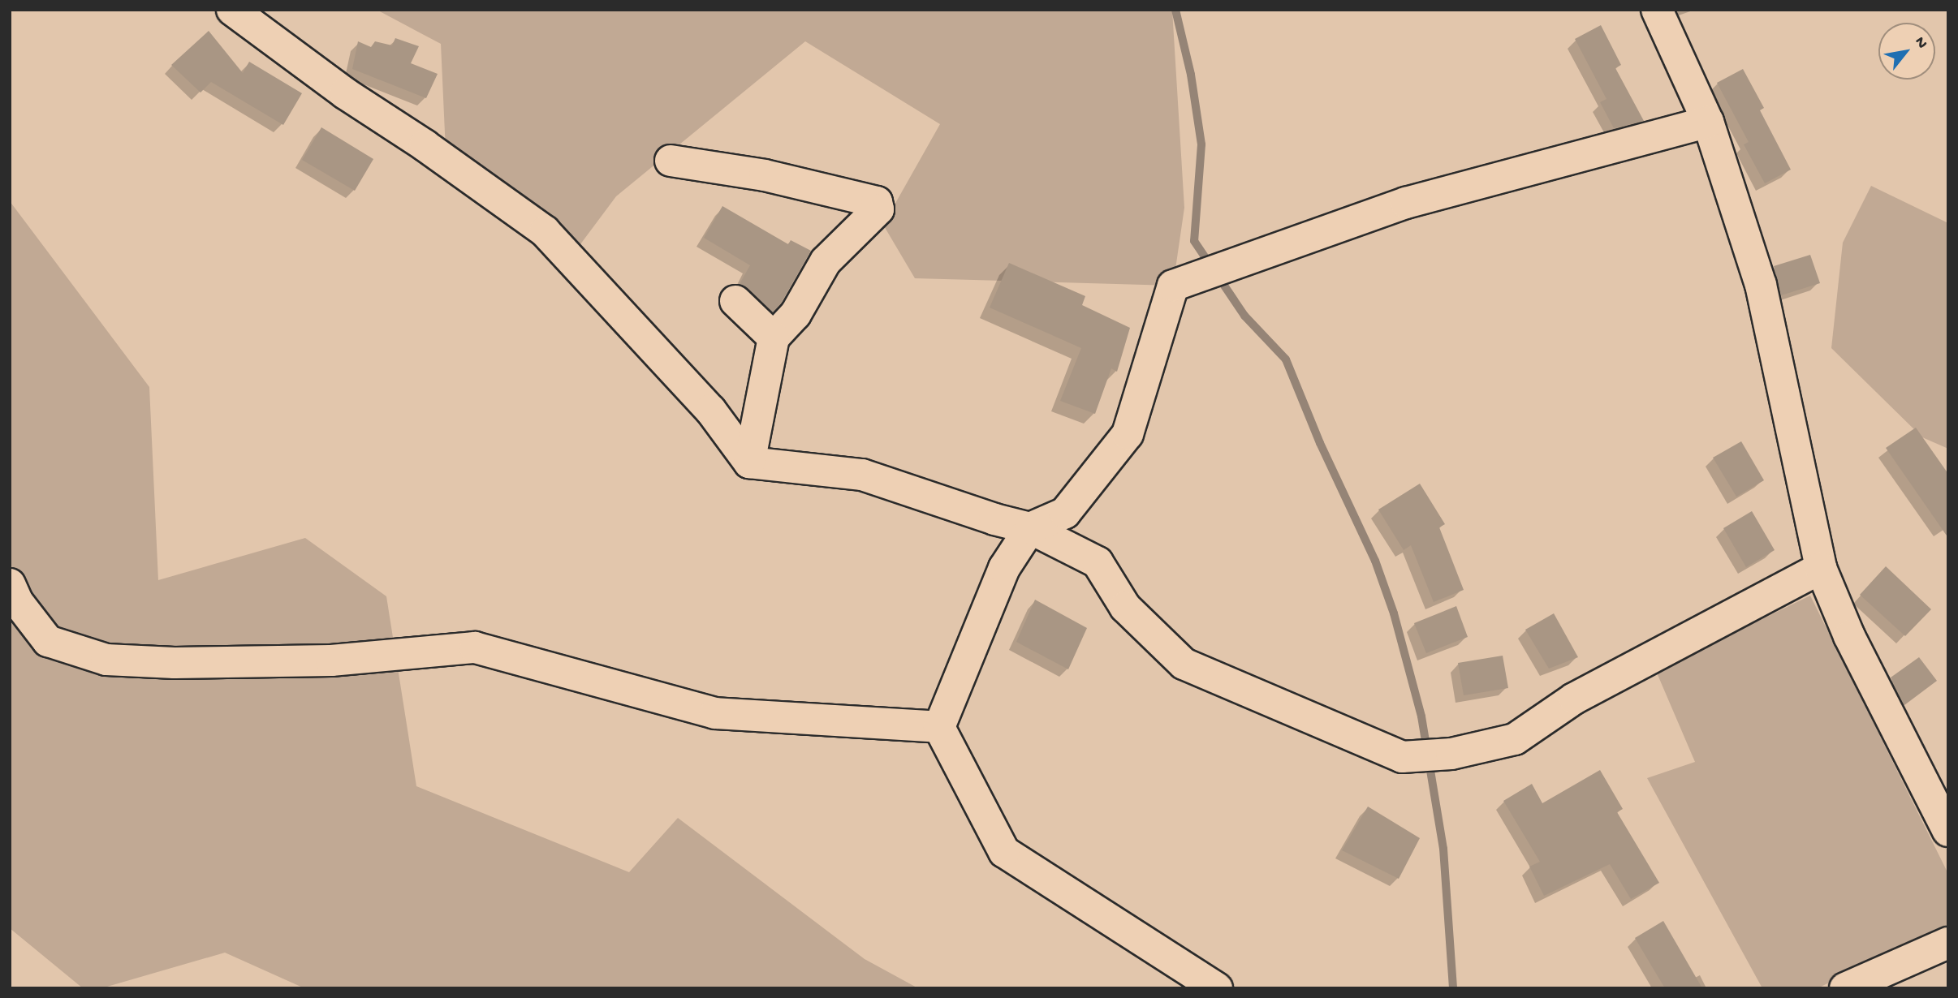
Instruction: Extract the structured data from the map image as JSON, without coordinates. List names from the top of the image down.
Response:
{
  "north": "top right"
}
